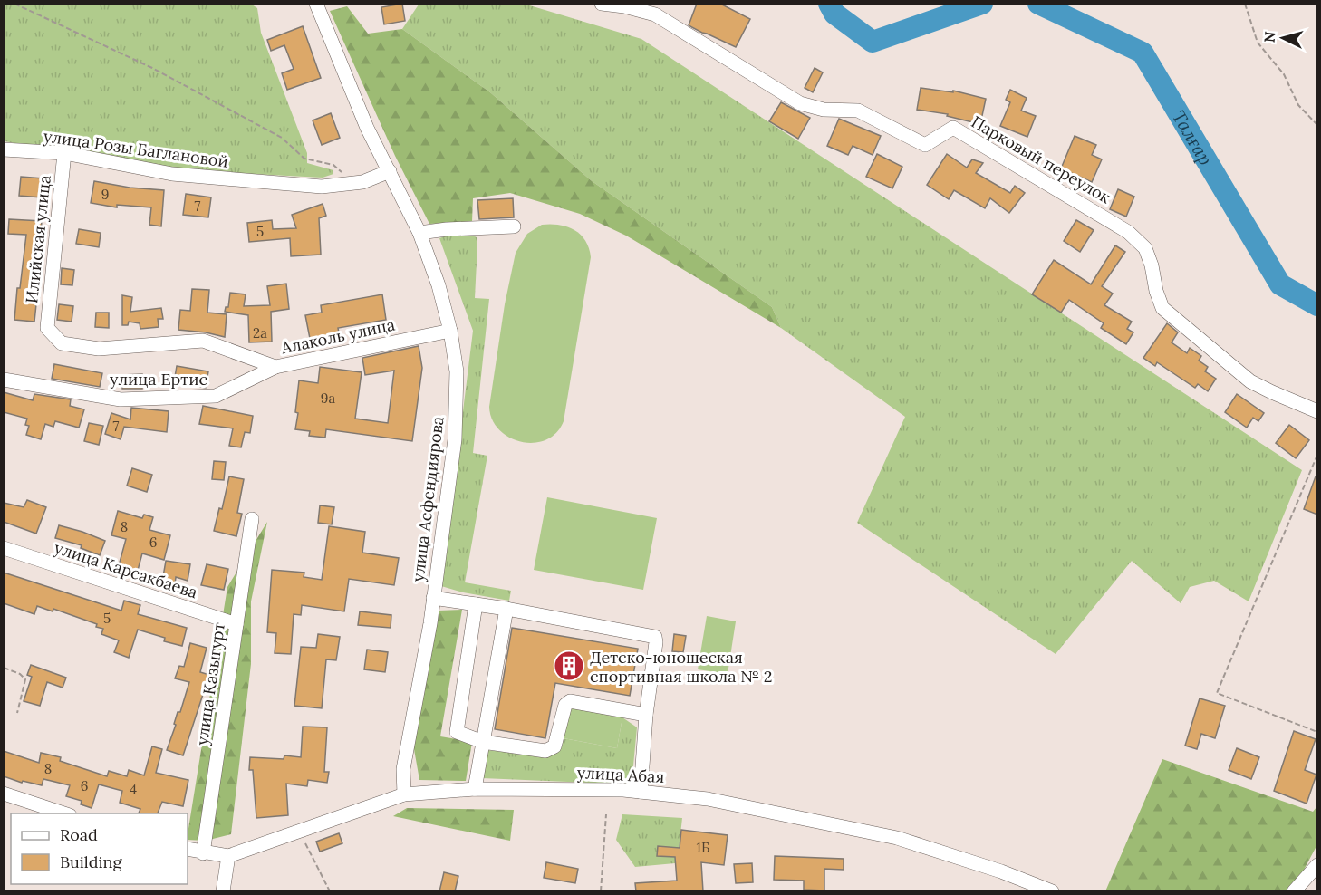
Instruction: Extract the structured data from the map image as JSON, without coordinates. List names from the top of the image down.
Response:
{
  "streets": {
    "street": [
      "улица Розы Баглановой",
      "Парковый переулок",
      "Илийская улица",
      "Алаколь улица",
      "улица Ертис",
      "улица Асфендиярова",
      "улица Карсакбаева",
      "улица Казыгурт",
      "улица Абая"
    ]
  },
  "crossings": [
    ["улица Розы Баглановой", "Илийская улица"],
    ["улица Розы Баглановой", "улица Асфендиярова"],
    ["Илийская улица", "Алаколь улица"],
    ["Алаколь улица", "улица Ертис"],
    ["Алаколь улица", "улица Асфендиярова"],
    ["улица Асфендиярова", "улица Абая"],
    ["улица Карсакбаева", "улица Казыгурт"],
    ["улица Казыгурт", "улица Абая"]
  ],
  "water": ["Талғар"],
  "places": {
    "building": ["Детско-юношеская спортивная школа № 2"]
  },
  "house_numbers": [
    "9",
    "7",
    "5",
    "2а",
    "9а",
    "7",
    "8",
    "6",
    "5",
    "8",
    "6",
    "4",
    "1Б"
  ],
  "legend": ["Road", "Building"],
  "north": "left"
}
